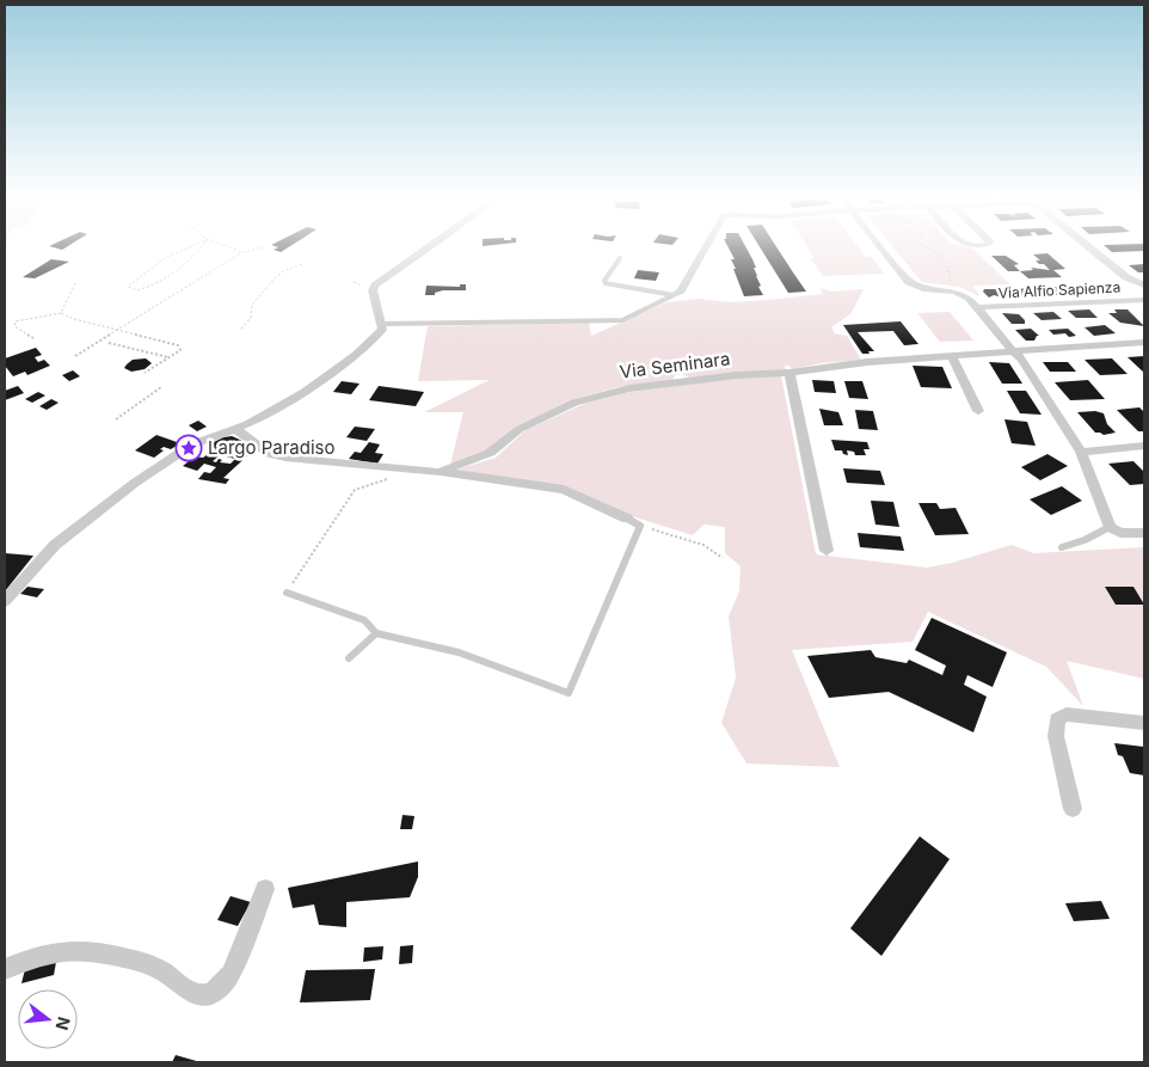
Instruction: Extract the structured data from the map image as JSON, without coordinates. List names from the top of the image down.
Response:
{
  "streets": {
    "street": ["Via Alfio Sapienza", "Via Seminara"]
  },
  "places": {
    "place": ["Largo Paradiso"]
  },
  "north": "right"
}
